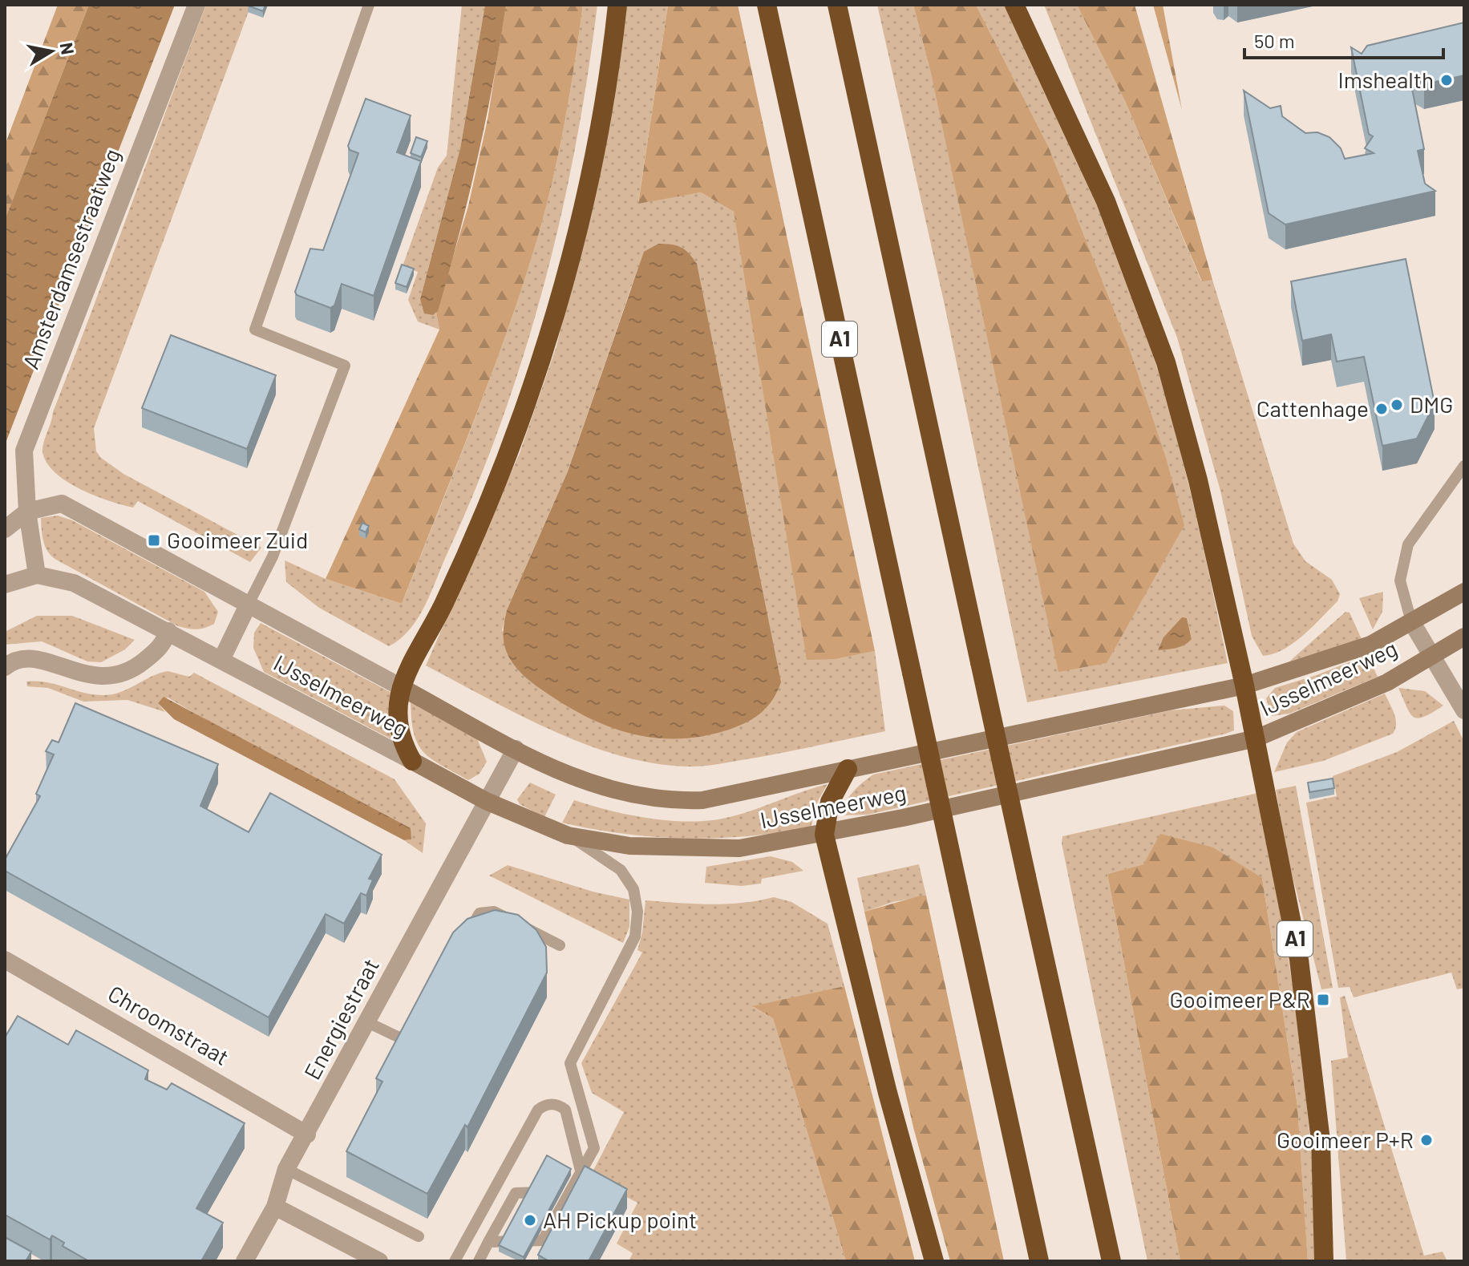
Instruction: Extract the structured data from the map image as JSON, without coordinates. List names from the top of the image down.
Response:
{
  "streets": {
    "highway": ["A1"],
    "main road": ["IJsselmeerweg"],
    "street": ["Amsterdamsestraatweg", "Energiestraat", "Chroomstraat"]
  },
  "crossings": [
    ["Amsterdamsestraatweg", "IJsselmeerweg"],
    ["A1", "IJsselmeerweg"],
    ["IJsselmeerweg", "Energiestraat"],
    ["Energiestraat", "Chroomstraat"]
  ],
  "places": {
    "other": [
      "Imshealth",
      "DMG",
      "Cattenhage",
      "Gooimeer P+R",
      "AH Pickup point"
    ],
    "transit": ["Gooimeer Zuid", "Gooimeer P&R"]
  },
  "scale_bar": "50 m",
  "north": "right"
}
